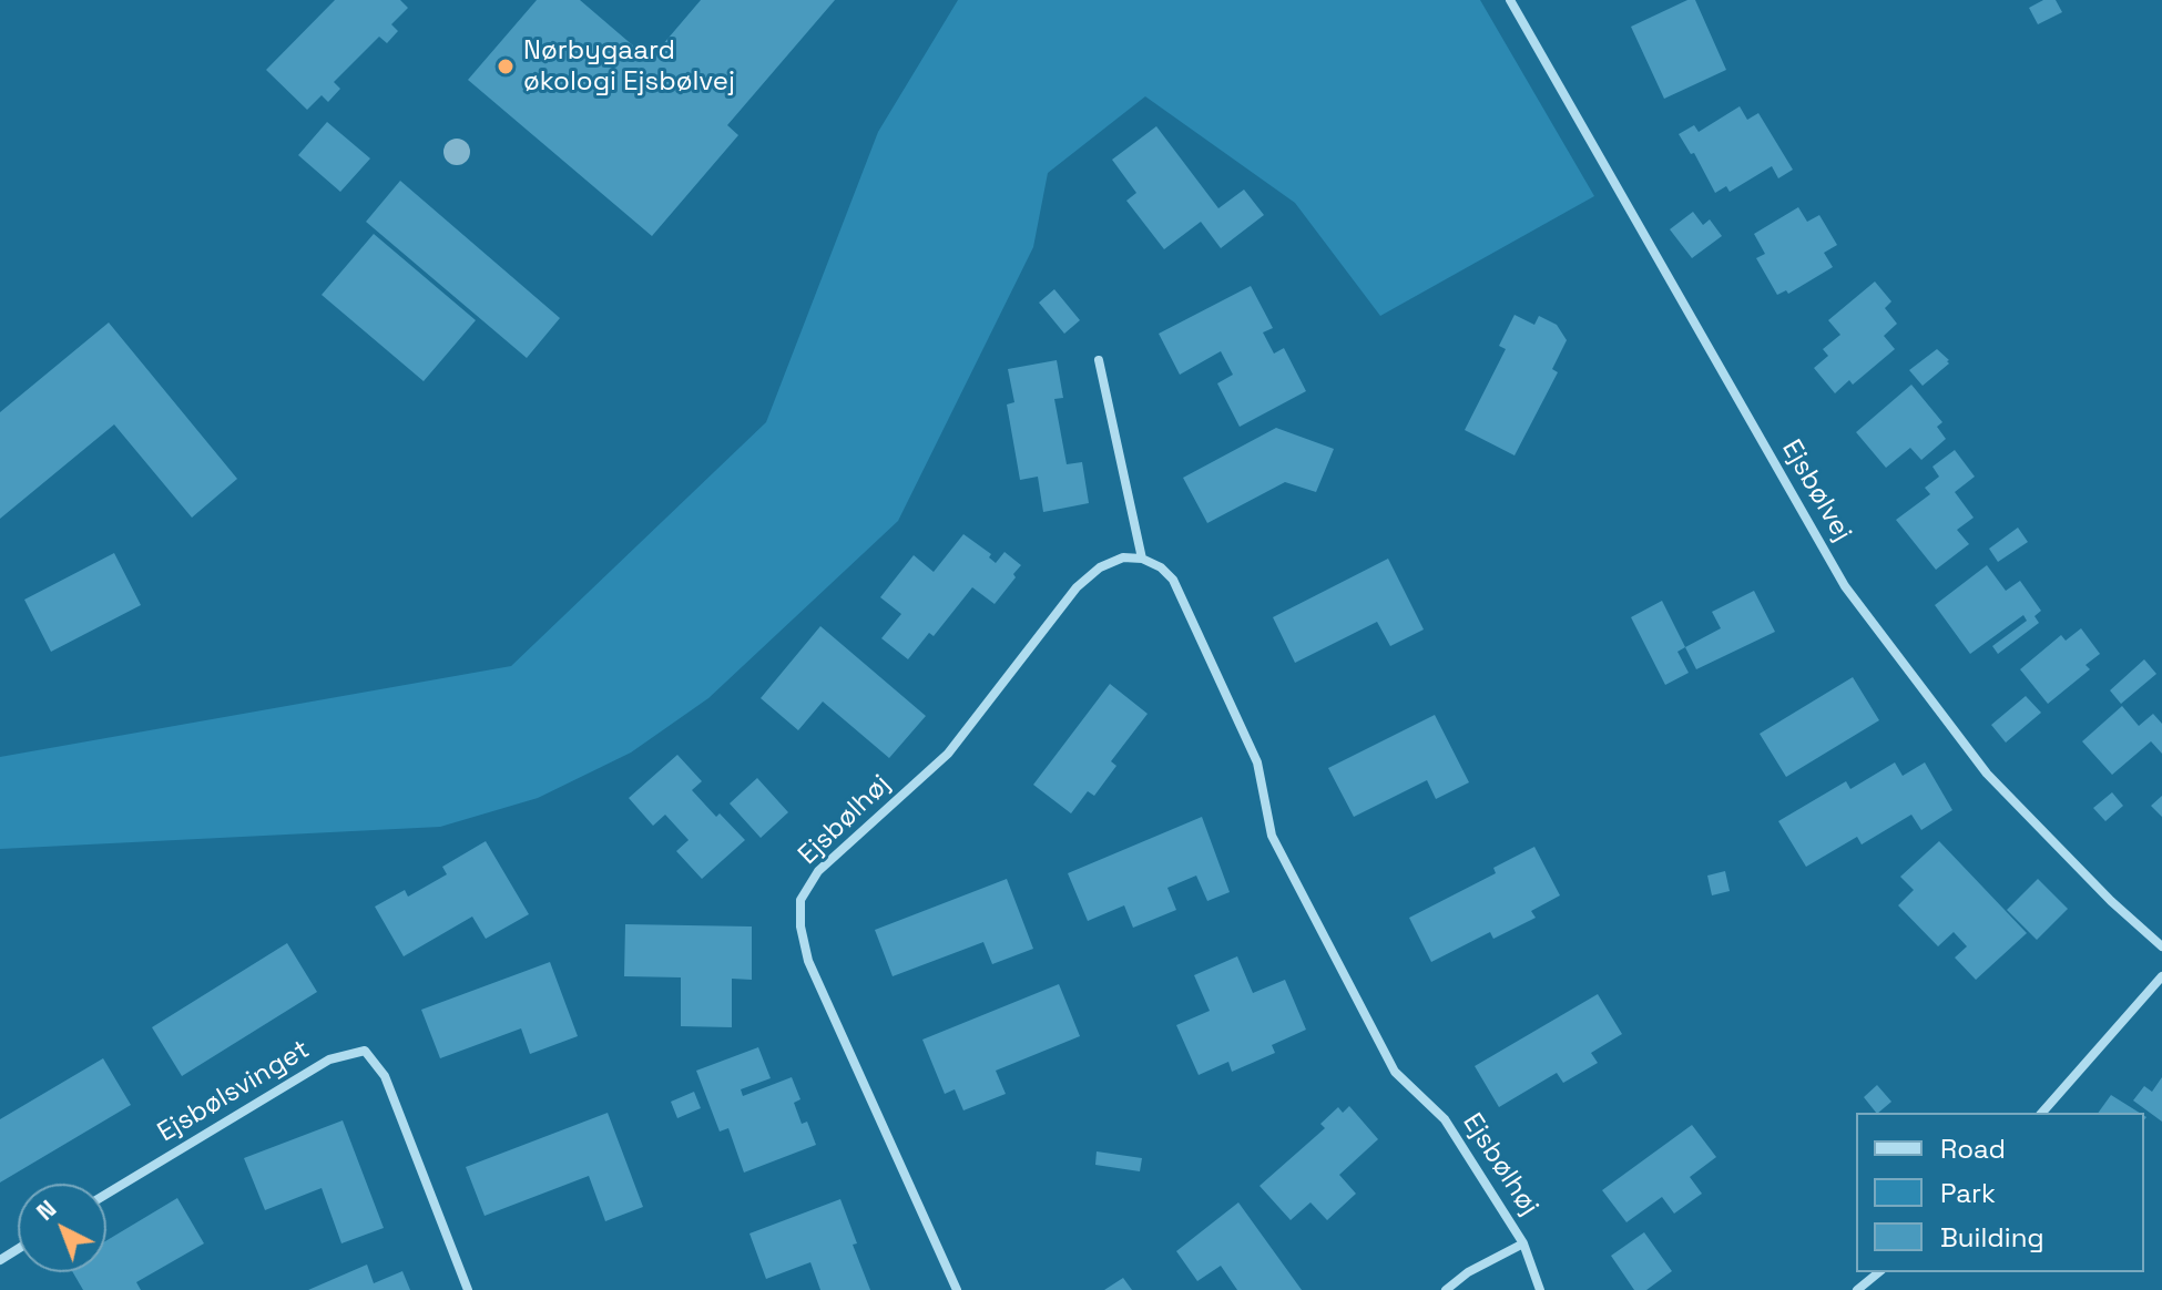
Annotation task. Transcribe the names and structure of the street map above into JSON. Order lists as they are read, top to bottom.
{
  "streets": {
    "street": ["Ejsbølvej", "Ejsbølhøj", "Ejsbølsvinget"]
  },
  "places": ["Nørbygaard økologi Ejsbølvej"],
  "legend": ["Road", "Park", "Building"],
  "north": "top left"
}
